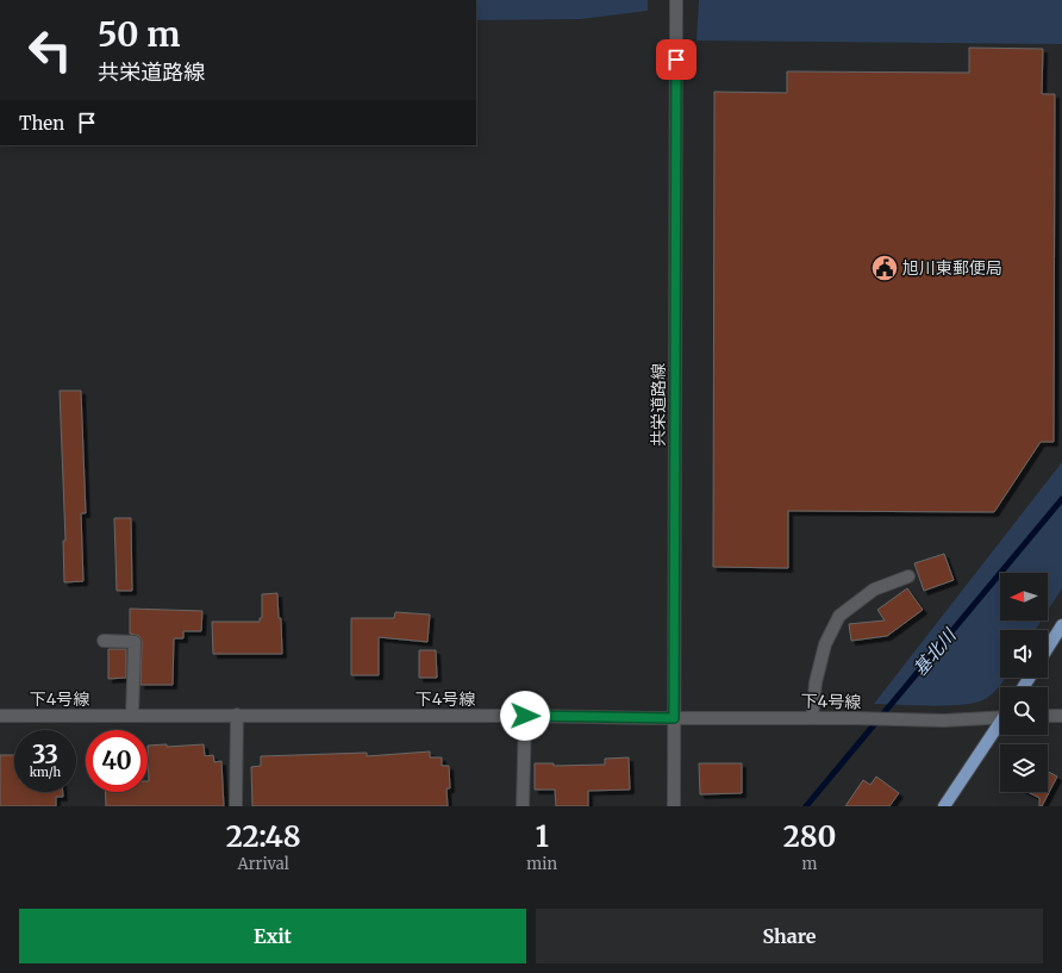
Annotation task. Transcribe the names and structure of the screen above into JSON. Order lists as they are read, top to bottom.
{
  "streets": {
    "street": ["共栄道路線", "下4号線"]
  },
  "crossings": [
    ["共栄道路線", "下4号線"]
  ],
  "water": ["基北川"],
  "places": {
    "public building": ["旭川東郵便局"]
  },
  "north": "left",
  "page": {
    "turn": ["50 m", "共栄道路線"],
    "then": "Then",
    "speed": "33 km/h",
    "limit": "40",
    "eta": [
      "22:48",
      "Arrival",
      "1",
      "min",
      "280",
      "m"
    ],
    "buttons": ["Exit", "Share"]
  }
}
